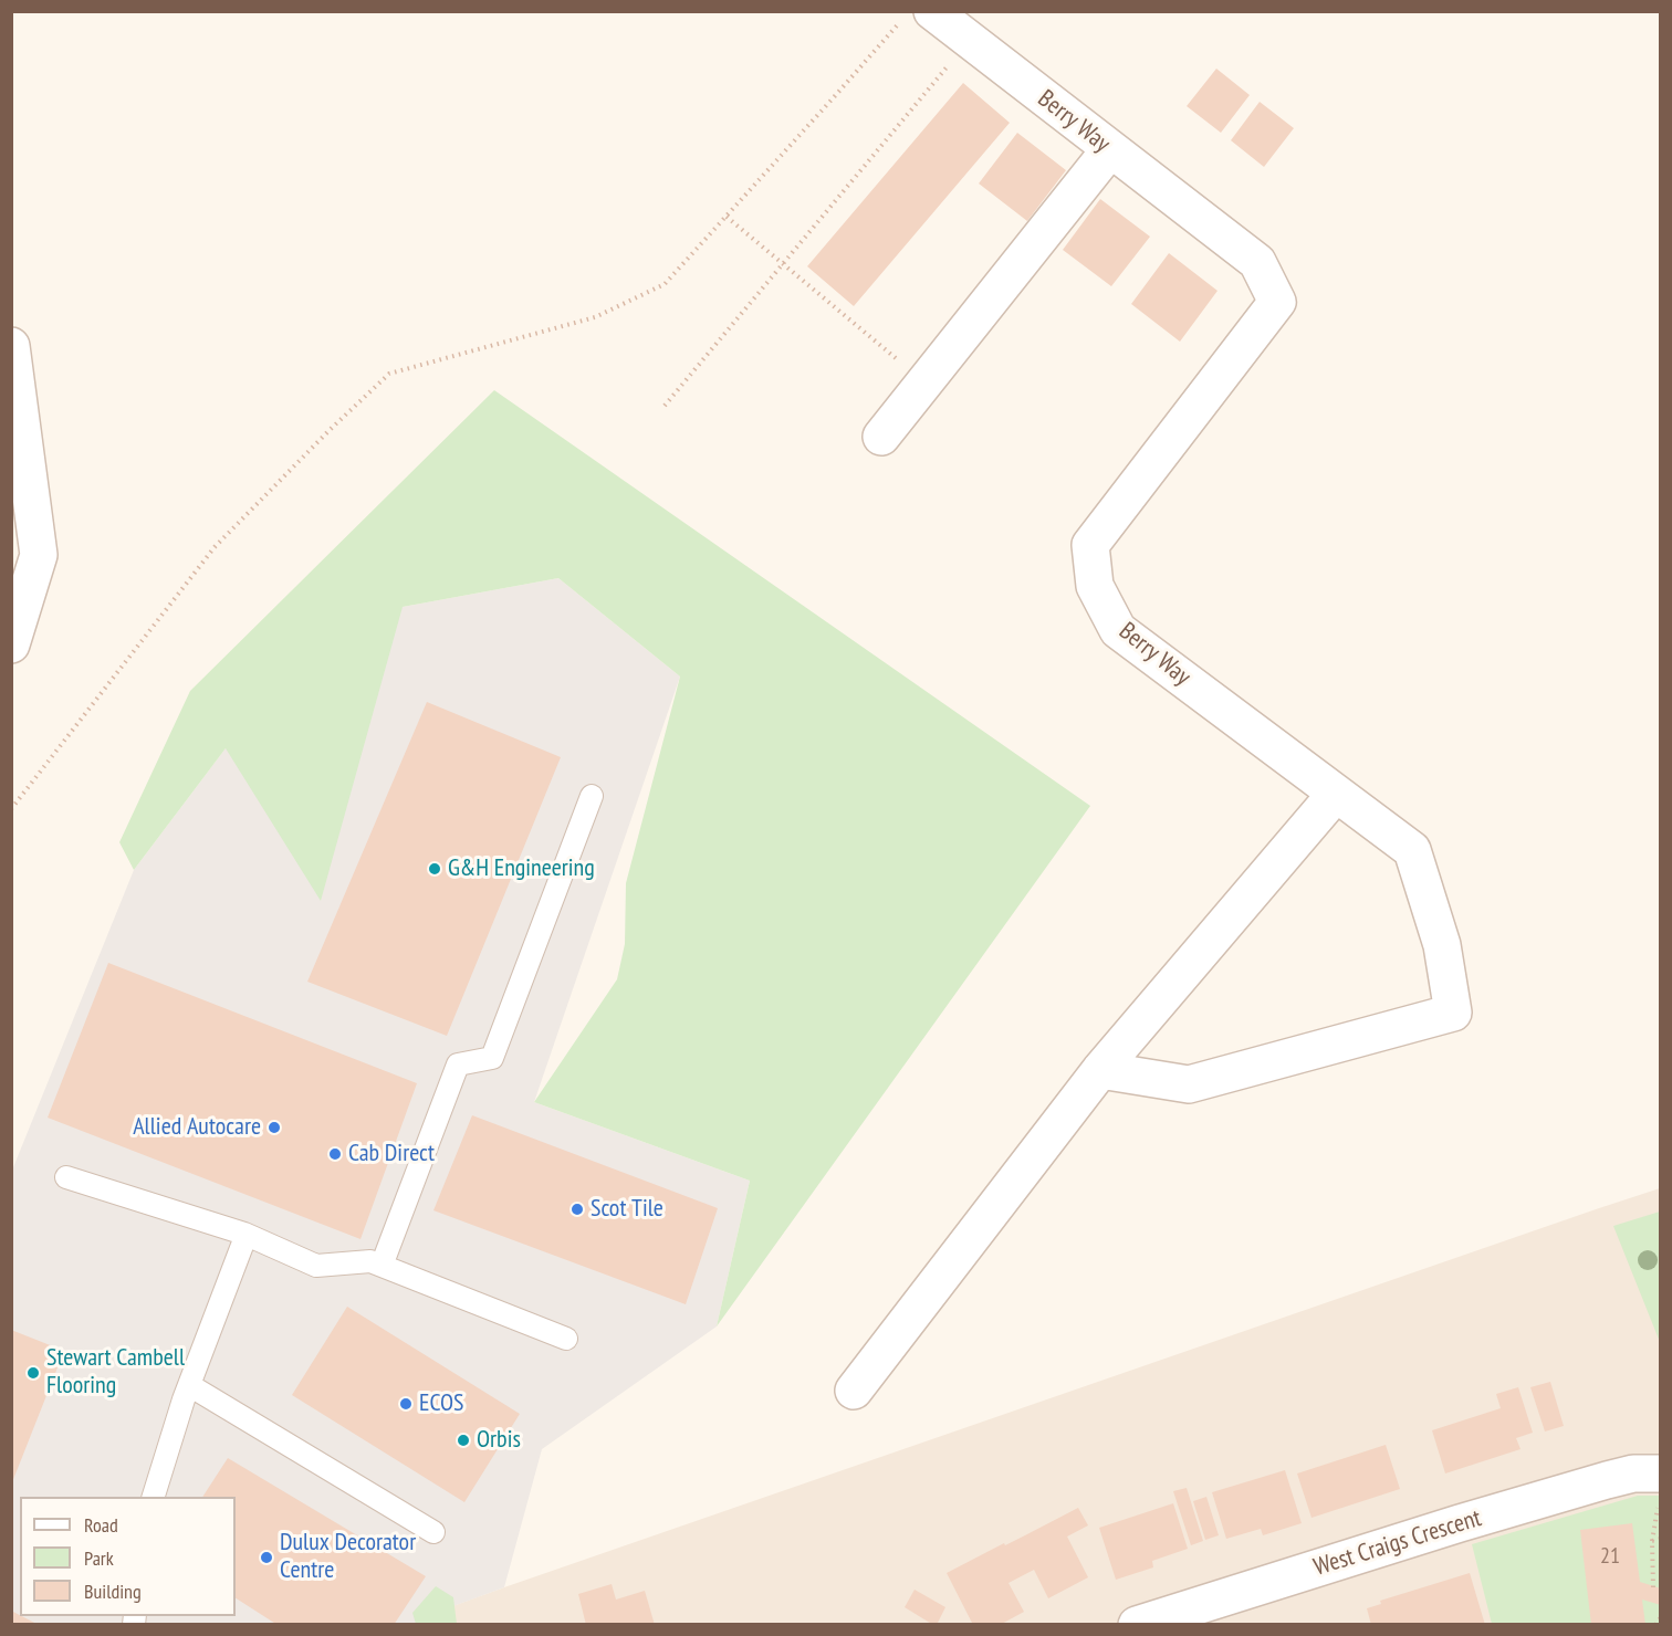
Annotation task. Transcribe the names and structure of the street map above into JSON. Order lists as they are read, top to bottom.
{
  "streets": {
    "street": ["Berry Way", "West Craigs Crescent"]
  },
  "places": [
    "G&H Engineering",
    "Allied Autocare",
    "Cab Direct",
    "Scot Tile",
    "Stewart Cambell Flooring",
    "ECOS",
    "Orbis",
    "Dulux Decorator Centre"
  ],
  "house_numbers": ["21"],
  "legend": ["Road", "Park", "Building"]
}
